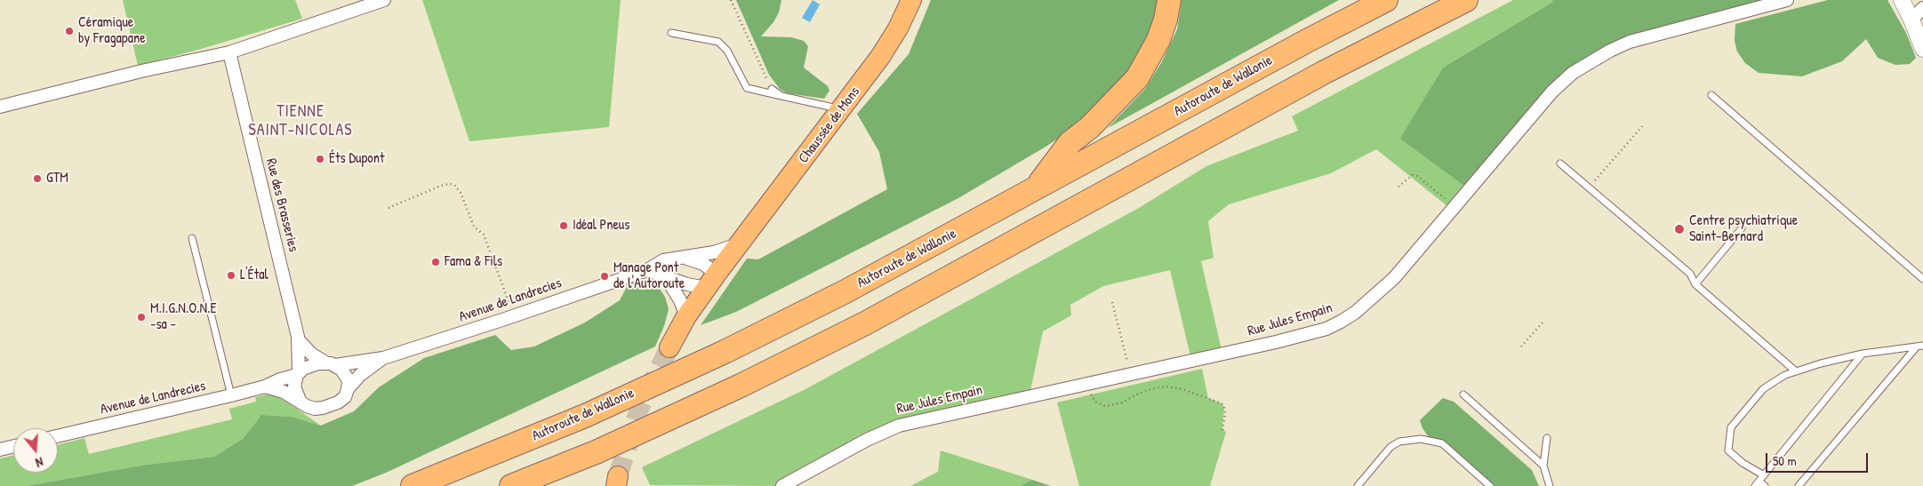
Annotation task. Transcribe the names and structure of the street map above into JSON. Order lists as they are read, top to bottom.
{
  "streets": {
    "highway": ["Autoroute de Wallonie"],
    "main road": ["Chaussée de Mons"],
    "street": ["Rue des Brasseries", "Avenue de Landrecies", "Rue Jules Empain"]
  },
  "crossings": [
    ["Chaussée de Mons", "Avenue de Landrecies"],
    ["Rue des Brasseries", "Avenue de Landrecies"]
  ],
  "districts": ["TIENNE SAINT-NICOLAS"],
  "places": [
    "Céramique by Fragapane",
    "Éts Dupont",
    "GTM",
    "Idéal Pneus",
    "Centre psychiatrique Saint-Bernard",
    "Fama & Fils",
    "L'Étal",
    "Manage Pont de l'Autoroute",
    "M.I.G.N.O.N.E -sa -"
  ],
  "scale_bar": "50 m",
  "north": "bottom"
}
